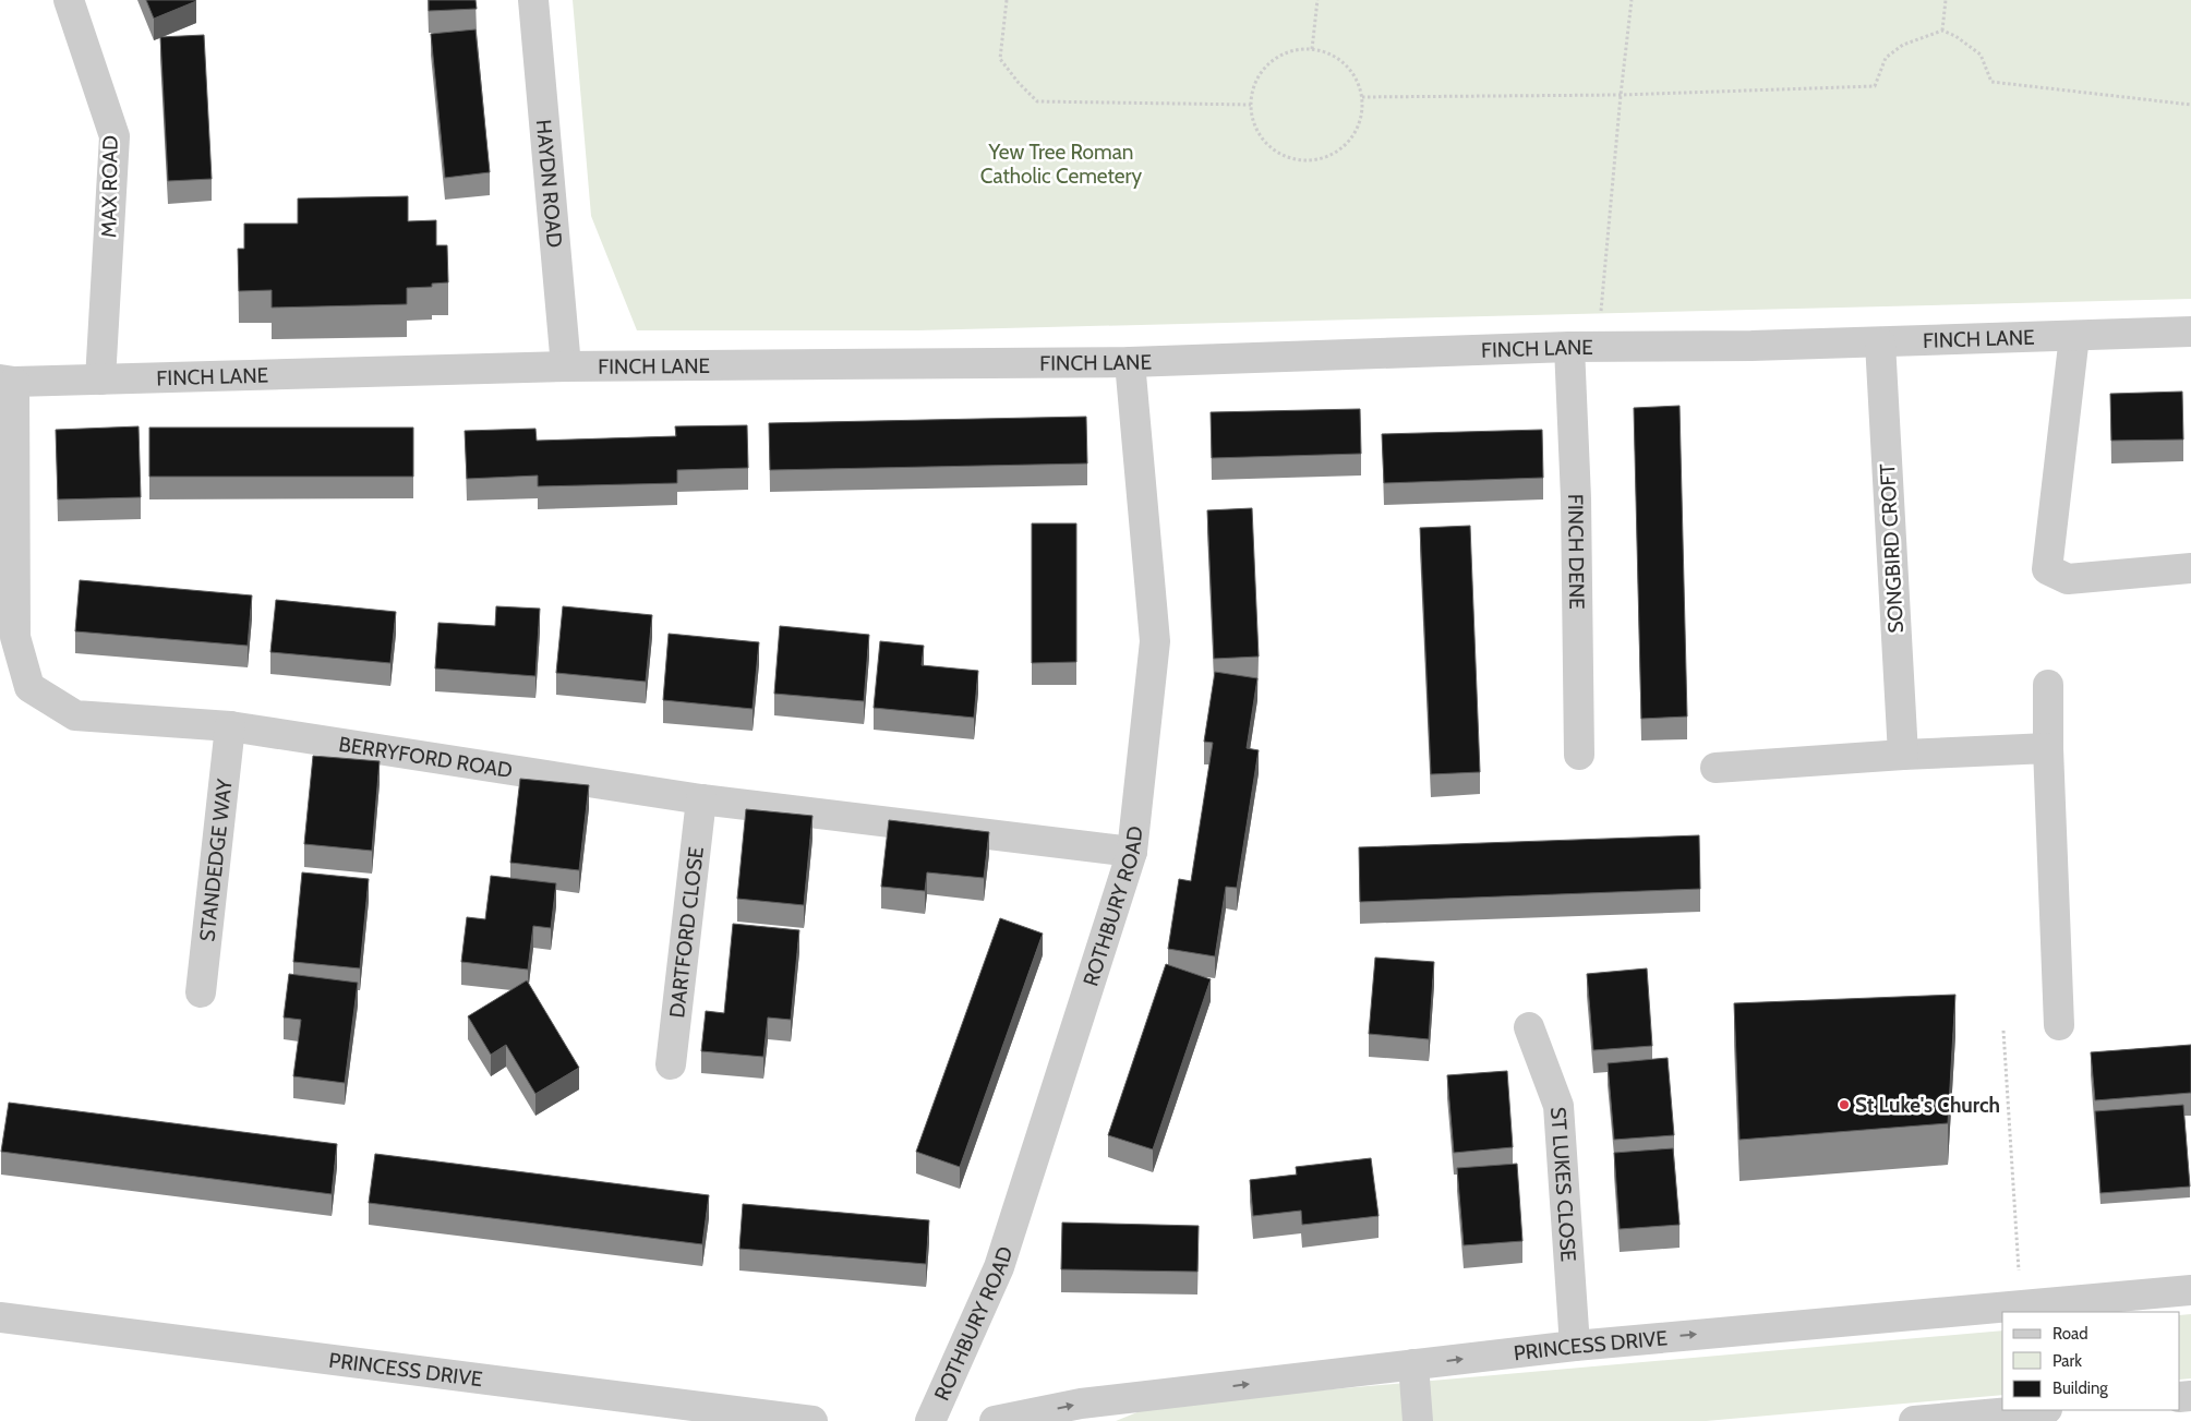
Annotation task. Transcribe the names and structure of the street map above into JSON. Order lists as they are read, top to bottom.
{
  "streets": {
    "street": [
      "HAYDN ROAD",
      "MAX ROAD",
      "FINCH LANE",
      "SONGBIRD CROFT",
      "FINCH DENE",
      "BERRYFORD ROAD",
      "STANDEDGE WAY",
      "ROTHBURY ROAD",
      "DARTFORD CLOSE",
      "ST LUKES CLOSE",
      "PRINCESS DRIVE"
    ]
  },
  "crossings": [
    ["HAYDN ROAD", "FINCH LANE"],
    ["MAX ROAD", "FINCH LANE"],
    ["FINCH LANE", "SONGBIRD CROFT"],
    ["FINCH LANE", "FINCH DENE"],
    ["FINCH LANE", "BERRYFORD ROAD"],
    ["FINCH LANE", "ROTHBURY ROAD"],
    ["BERRYFORD ROAD", "STANDEDGE WAY"],
    ["BERRYFORD ROAD", "ROTHBURY ROAD"],
    ["BERRYFORD ROAD", "DARTFORD CLOSE"],
    ["ST LUKES CLOSE", "PRINCESS DRIVE"]
  ],
  "one_way": ["PRINCESS DRIVE"],
  "parks": ["Yew Tree Roman Catholic Cemetery"],
  "places": ["St Luke's Church"],
  "legend": ["Road", "Park", "Building"]
}
